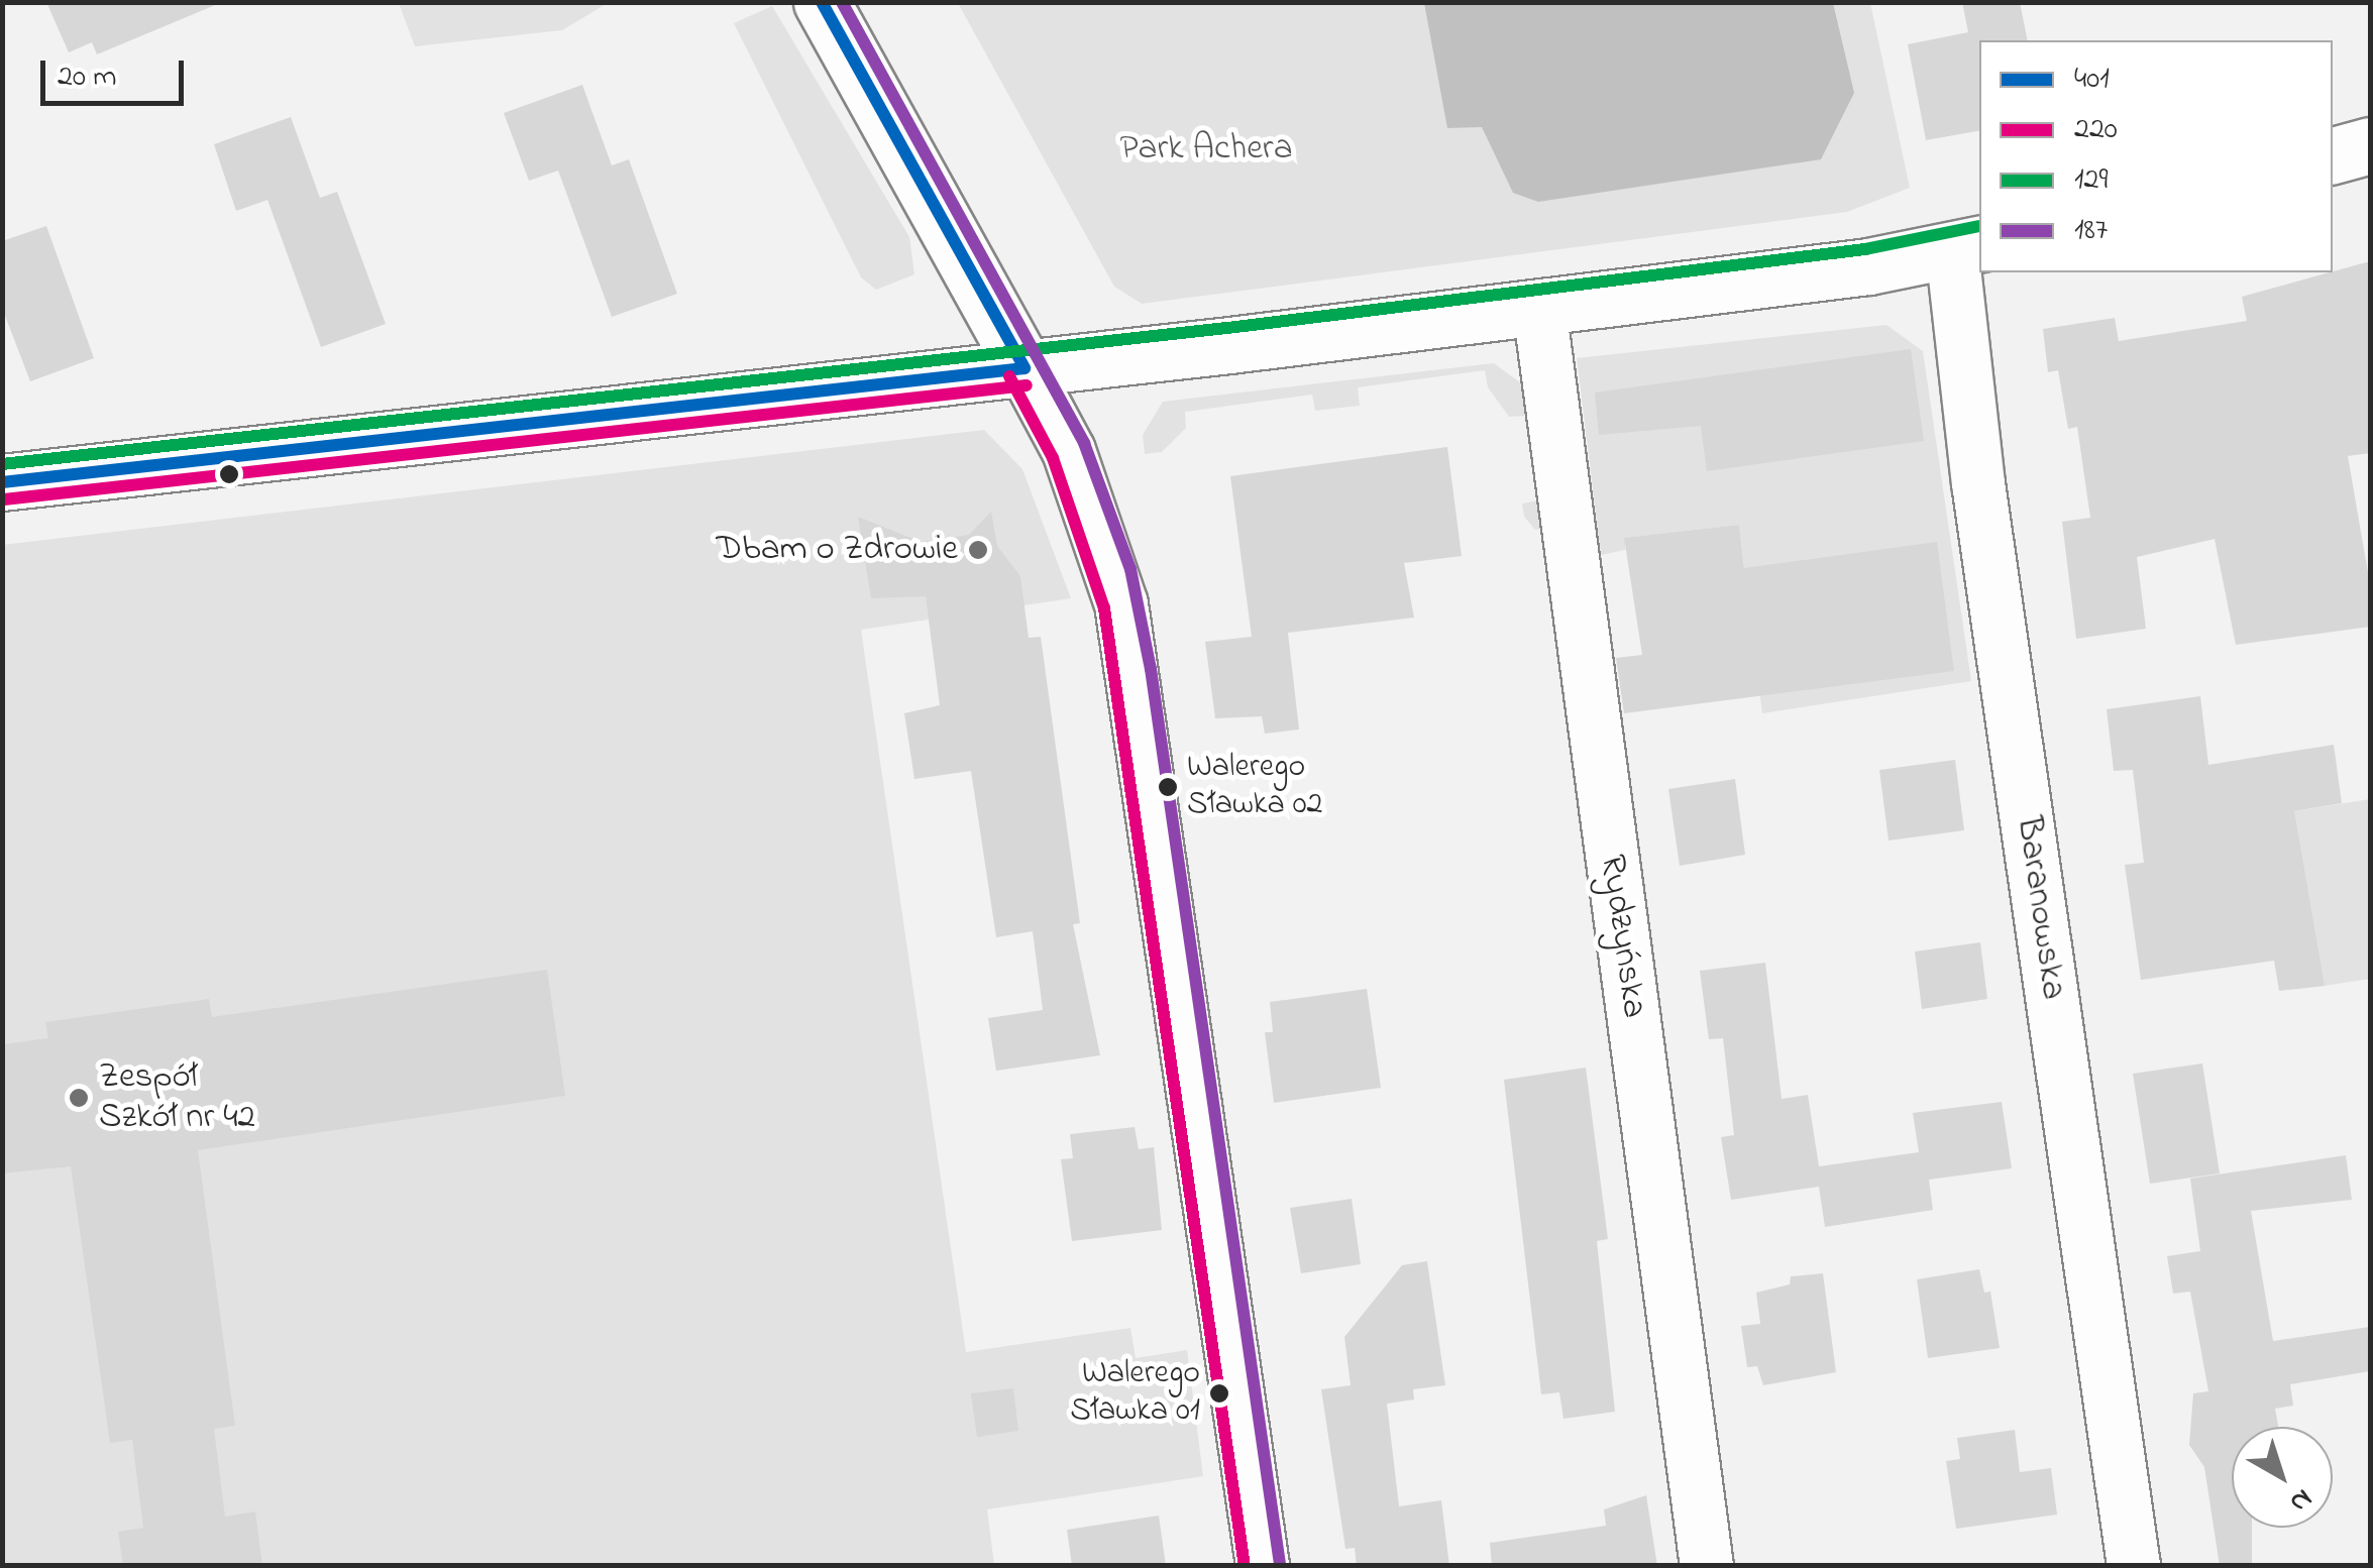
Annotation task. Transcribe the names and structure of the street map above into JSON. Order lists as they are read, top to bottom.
{
  "streets": {
    "street": ["Baranowska", "Rydzyńska"]
  },
  "parks": ["Park Achera"],
  "places": [
    "Dbam o Zdrowie",
    "Walerego Sławka 02",
    "Zespół Szkół nr 42",
    "Walerego Sławka 01"
  ],
  "lines": [
    "transit line 401",
    "transit line 187",
    "transit line 129",
    "transit line 220"
  ],
  "legend": [
    "401",
    "220",
    "129",
    "187"
  ],
  "scale_bar": "20 m",
  "north": "bottom right"
}
